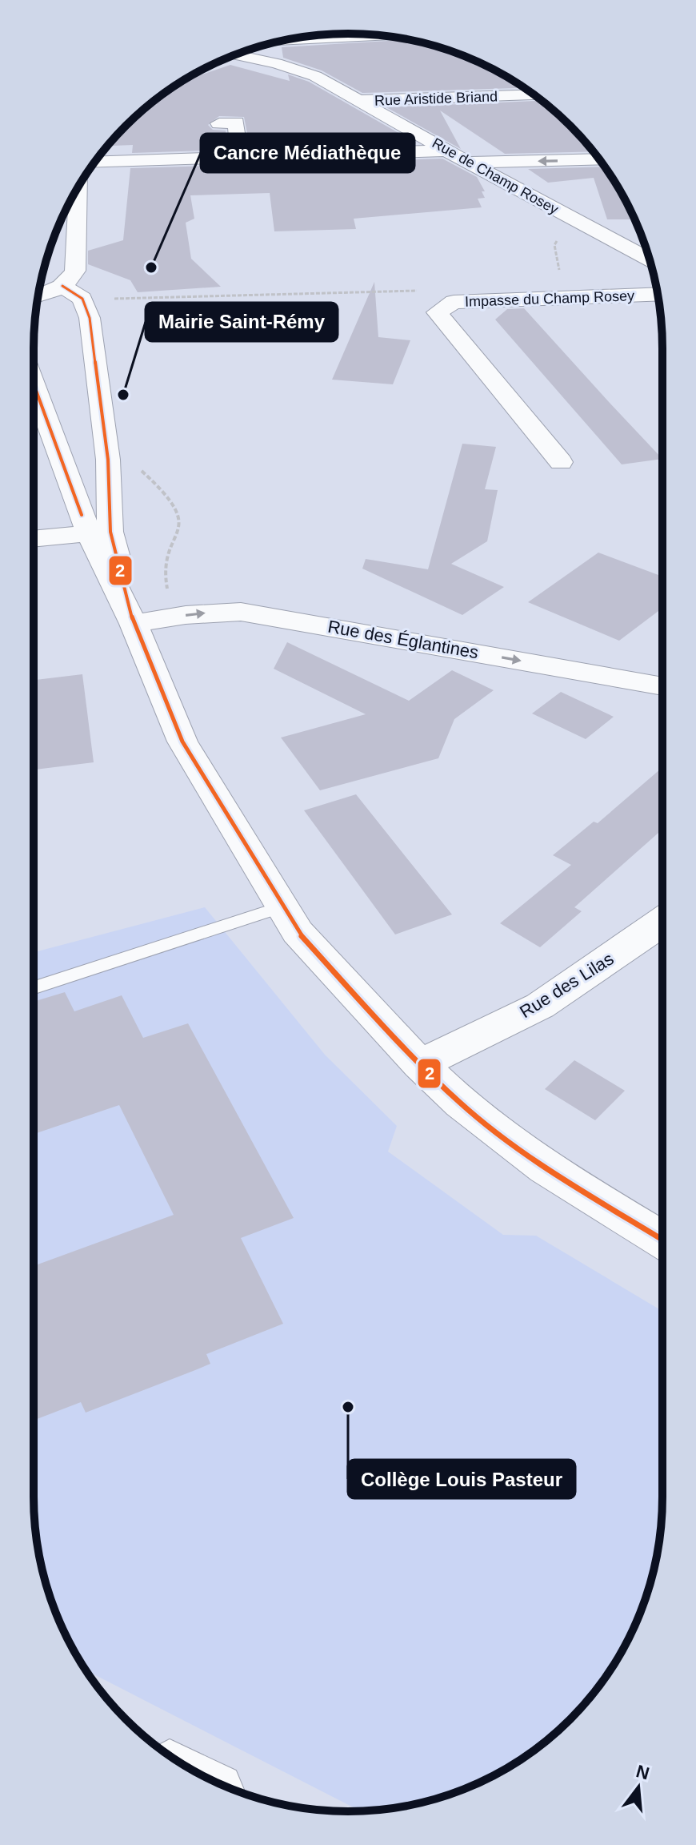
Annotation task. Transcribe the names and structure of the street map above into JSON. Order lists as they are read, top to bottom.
{
  "streets": {
    "street": [
      "Rue Aristide Briand",
      "Rue de Champ Rosey",
      "Impasse du Champ Rosey",
      "Rue des Églantines",
      "Rue des Lilas"
    ]
  },
  "crossings": [
    ["Rue Aristide Briand", "Rue de Champ Rosey"]
  ],
  "one_way": ["Rue des Églantines"],
  "places": ["Cancre Médiathèque", "Mairie Saint-Rémy", "Collège Louis Pasteur"],
  "lines": ["transit line 2"],
  "north": "top"
}
